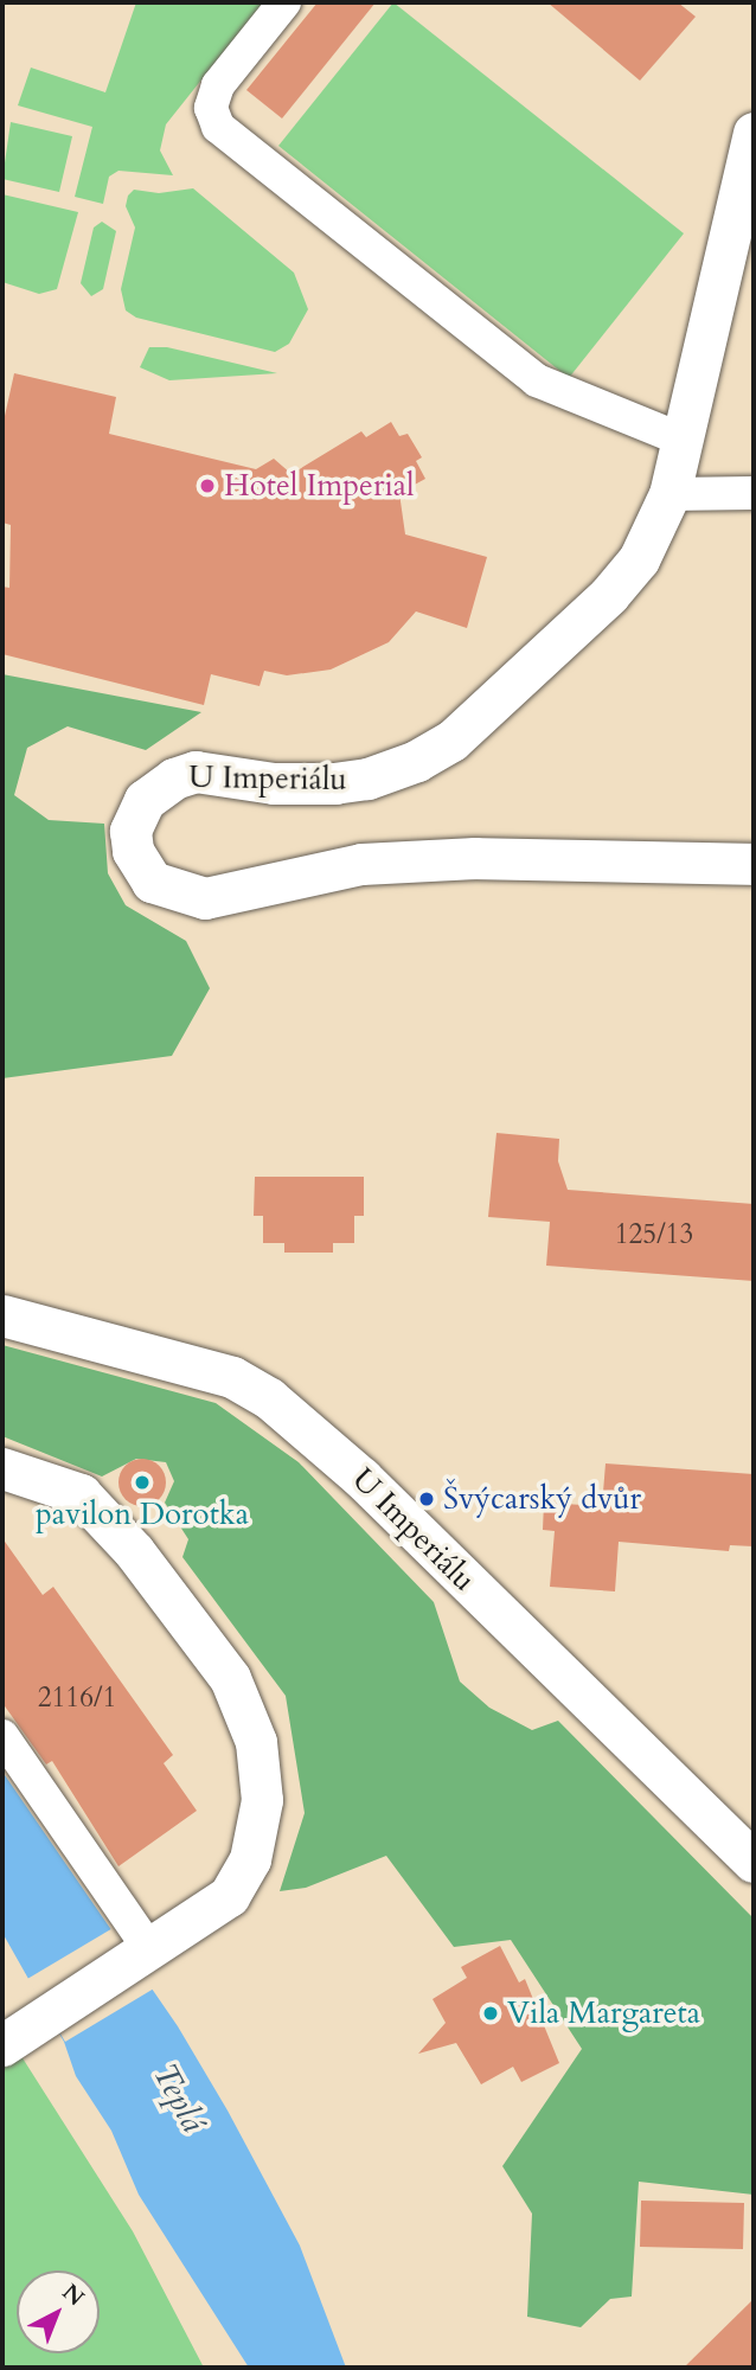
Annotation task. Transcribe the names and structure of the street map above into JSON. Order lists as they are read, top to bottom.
{
  "streets": {
    "street": ["U Imperiálu"]
  },
  "water": ["Teplá"],
  "places": [
    "Hotel Imperial",
    "pavilon Dorotka",
    "Švýcarský dvůr",
    "Vila Margareta"
  ],
  "house_numbers": ["125/13", "2116/1"],
  "north": "top right"
}
